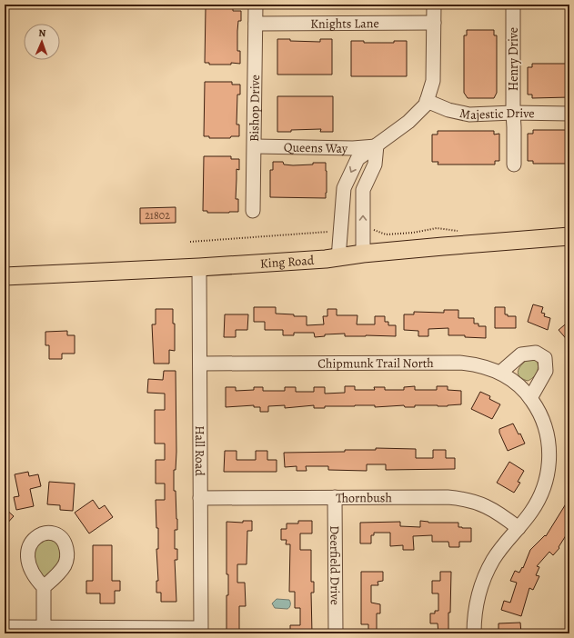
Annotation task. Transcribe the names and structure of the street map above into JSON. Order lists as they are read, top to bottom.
{
  "streets": {
    "main road": ["King Road"],
    "street": [
      "Knights Lane",
      "Henry Drive",
      "Bishop Drive",
      "Majestic Drive",
      "Queens Way",
      "Chipmunk Trail North",
      "Hall Road",
      "Thornbush",
      "Deerfield Drive"
    ]
  },
  "crossings": [
    ["Knights Lane", "Bishop Drive"],
    ["Henry Drive", "Majestic Drive"],
    ["Bishop Drive", "Queens Way"],
    ["King Road", "Hall Road"],
    ["Chipmunk Trail North", "Hall Road"],
    ["Chipmunk Trail North", "Thornbush"],
    ["Hall Road", "Thornbush"],
    ["Thornbush", "Deerfield Drive"]
  ],
  "house_numbers": ["21802"],
  "north": "top"
}
